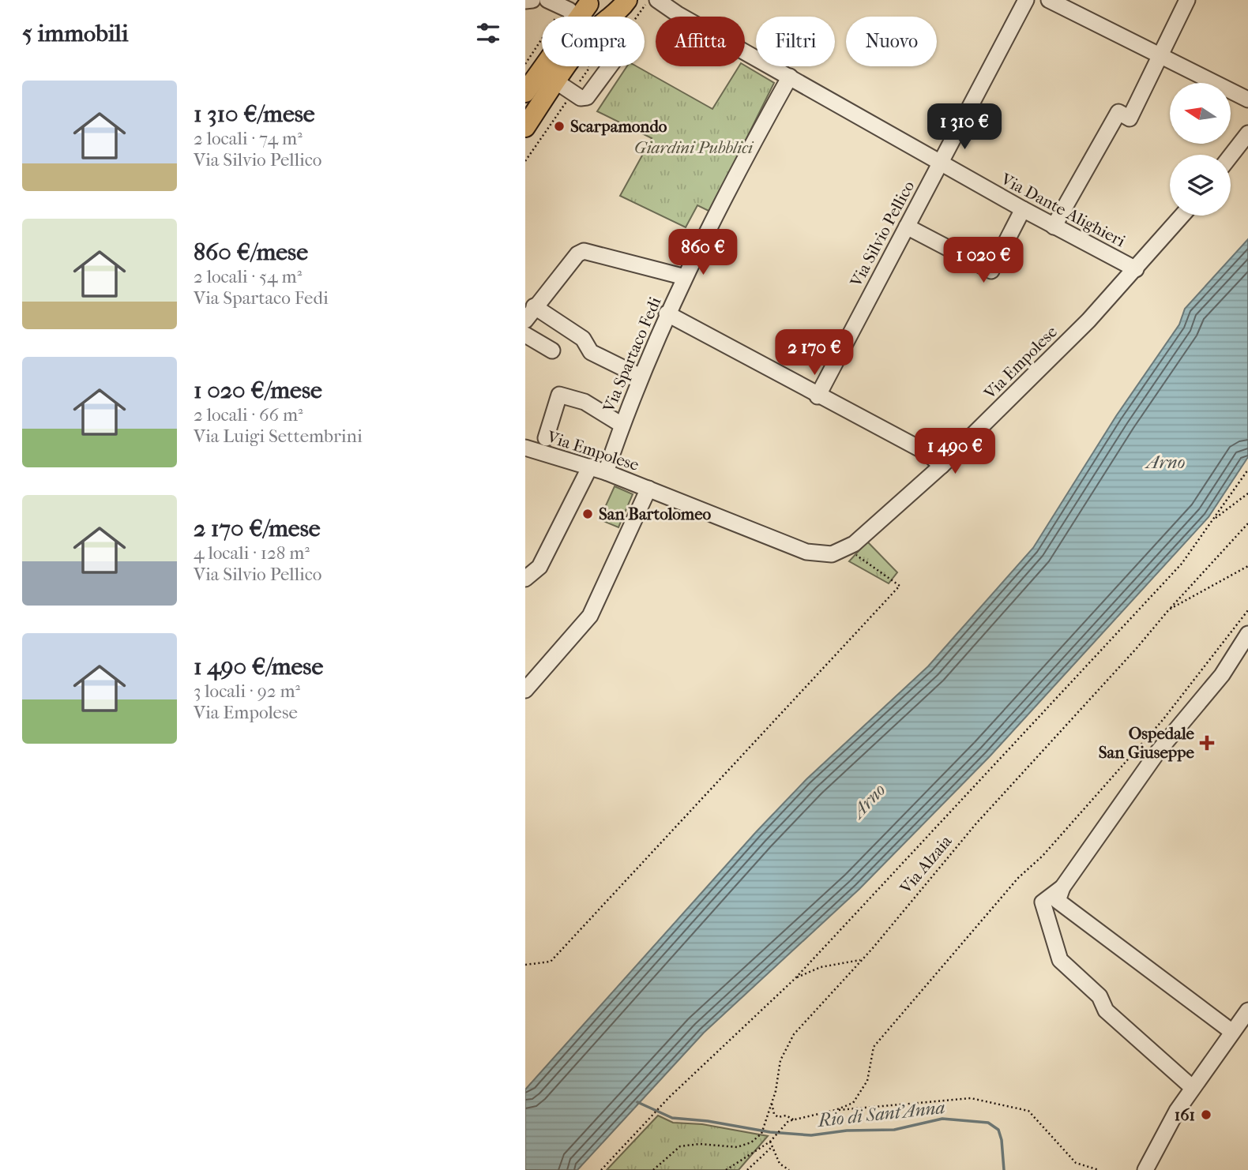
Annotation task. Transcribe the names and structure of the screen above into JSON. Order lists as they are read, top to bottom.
{
  "streets": {
    "street": [
      "Via Dante Alighieri",
      "Via Silvio Pellico",
      "Via Spartaco Fedi",
      "Via Empolese"
    ],
    "path": ["Via Alzaia"]
  },
  "crossings": [
    ["Via Dante Alighieri", "Via Silvio Pellico"],
    ["Via Dante Alighieri", "Via Spartaco Fedi"],
    ["Via Dante Alighieri", "Via Empolese"],
    ["Via Spartaco Fedi", "Via Empolese"]
  ],
  "water": ["Arno", "Rio di Sant'Anna"],
  "parks": ["Giardini Pubblici"],
  "places": {
    "other": ["Scarpamondo", "San Bartolomeo", "161"],
    "health": ["Ospedale San Giuseppe"]
  },
  "north": "left",
  "page": {
    "heading": "5 immobili",
    "chip": [
      "Compra",
      "Affitta",
      "Filtri",
      "Nuovo"
    ],
    "list": [
      {
        "name": "1 310 €/mese",
        "note": "2 locali · 74 m² · Via Silvio Pellico"
      },
      {
        "name": "860 €/mese",
        "note": "2 locali · 54 m² · Via Spartaco Fedi"
      },
      {
        "name": "1 020 €/mese",
        "note": "2 locali · 66 m² · Via Luigi Settembrini"
      },
      {
        "name": "2 170 €/mese",
        "note": "4 locali · 128 m² · Via Silvio Pellico"
      },
      {
        "name": "1 490 €/mese",
        "note": "3 locali · 92 m² · Via Empolese"
      }
    ],
    "price": [
      "1 310 €",
      "860 €",
      "1 020 €",
      "2 170 €",
      "1 490 €"
    ]
  }
}
